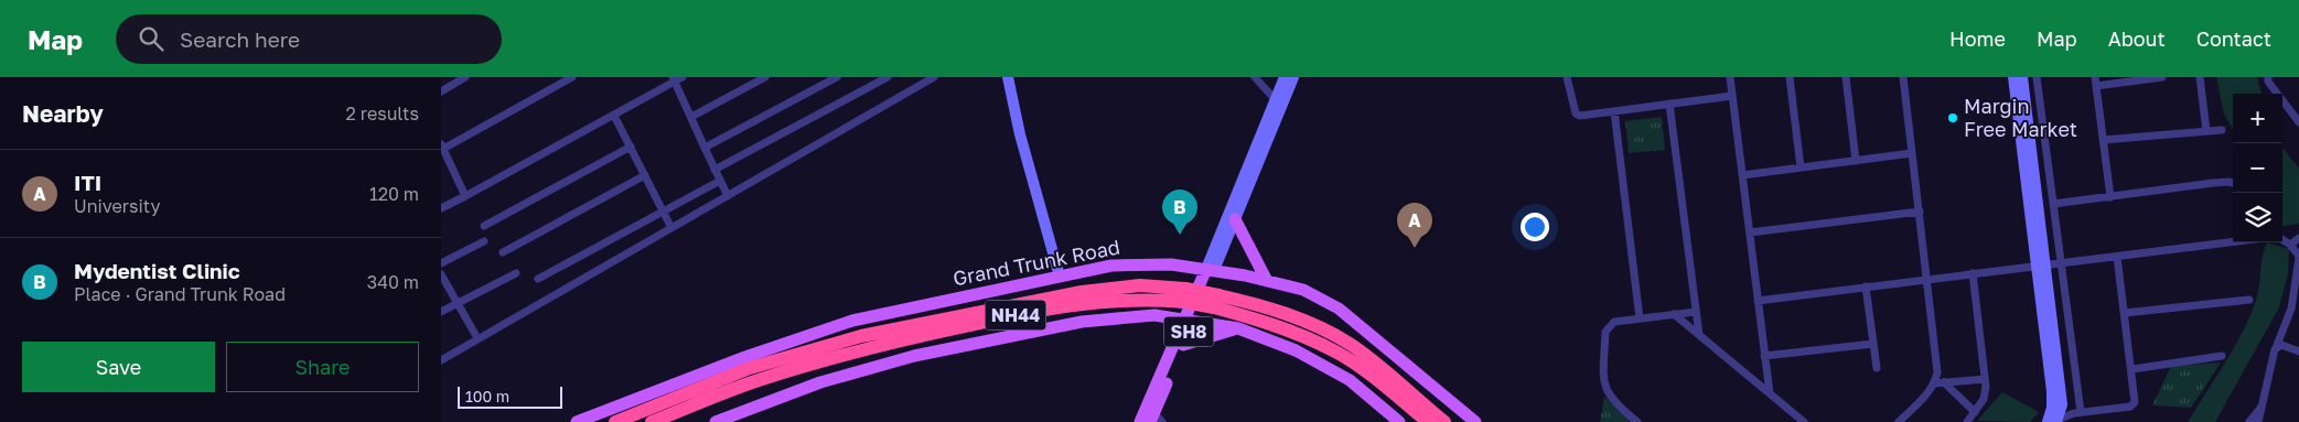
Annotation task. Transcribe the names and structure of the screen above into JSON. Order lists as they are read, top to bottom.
{
  "streets": {
    "highway": ["Grand Trunk Road", "NH44"],
    "main road": ["SH8"]
  },
  "crossings": [
    ["Grand Trunk Road", "NH44"],
    ["Grand Trunk Road", "SH8"]
  ],
  "places": ["Margin Free Market"],
  "scale_bar": "100 m",
  "page": {
    "header": "Map",
    "search": "Search here",
    "nav": [
      "Home",
      "Map",
      "About",
      "Contact"
    ],
    "heading": ["Nearby", "2 results"],
    "map_buttons": ["+", "−"],
    "list": [
      {
        "mark": "A",
        "name": "ITI",
        "note": "University",
        "value": "120 m"
      },
      {
        "mark": "B",
        "name": "Mydentist Clinic",
        "note": "Place · Grand Trunk Road",
        "value": "340 m"
      }
    ],
    "pins": ["B", "A"],
    "buttons": ["Save", "Share"],
    "scale": "100 m"
  }
}
